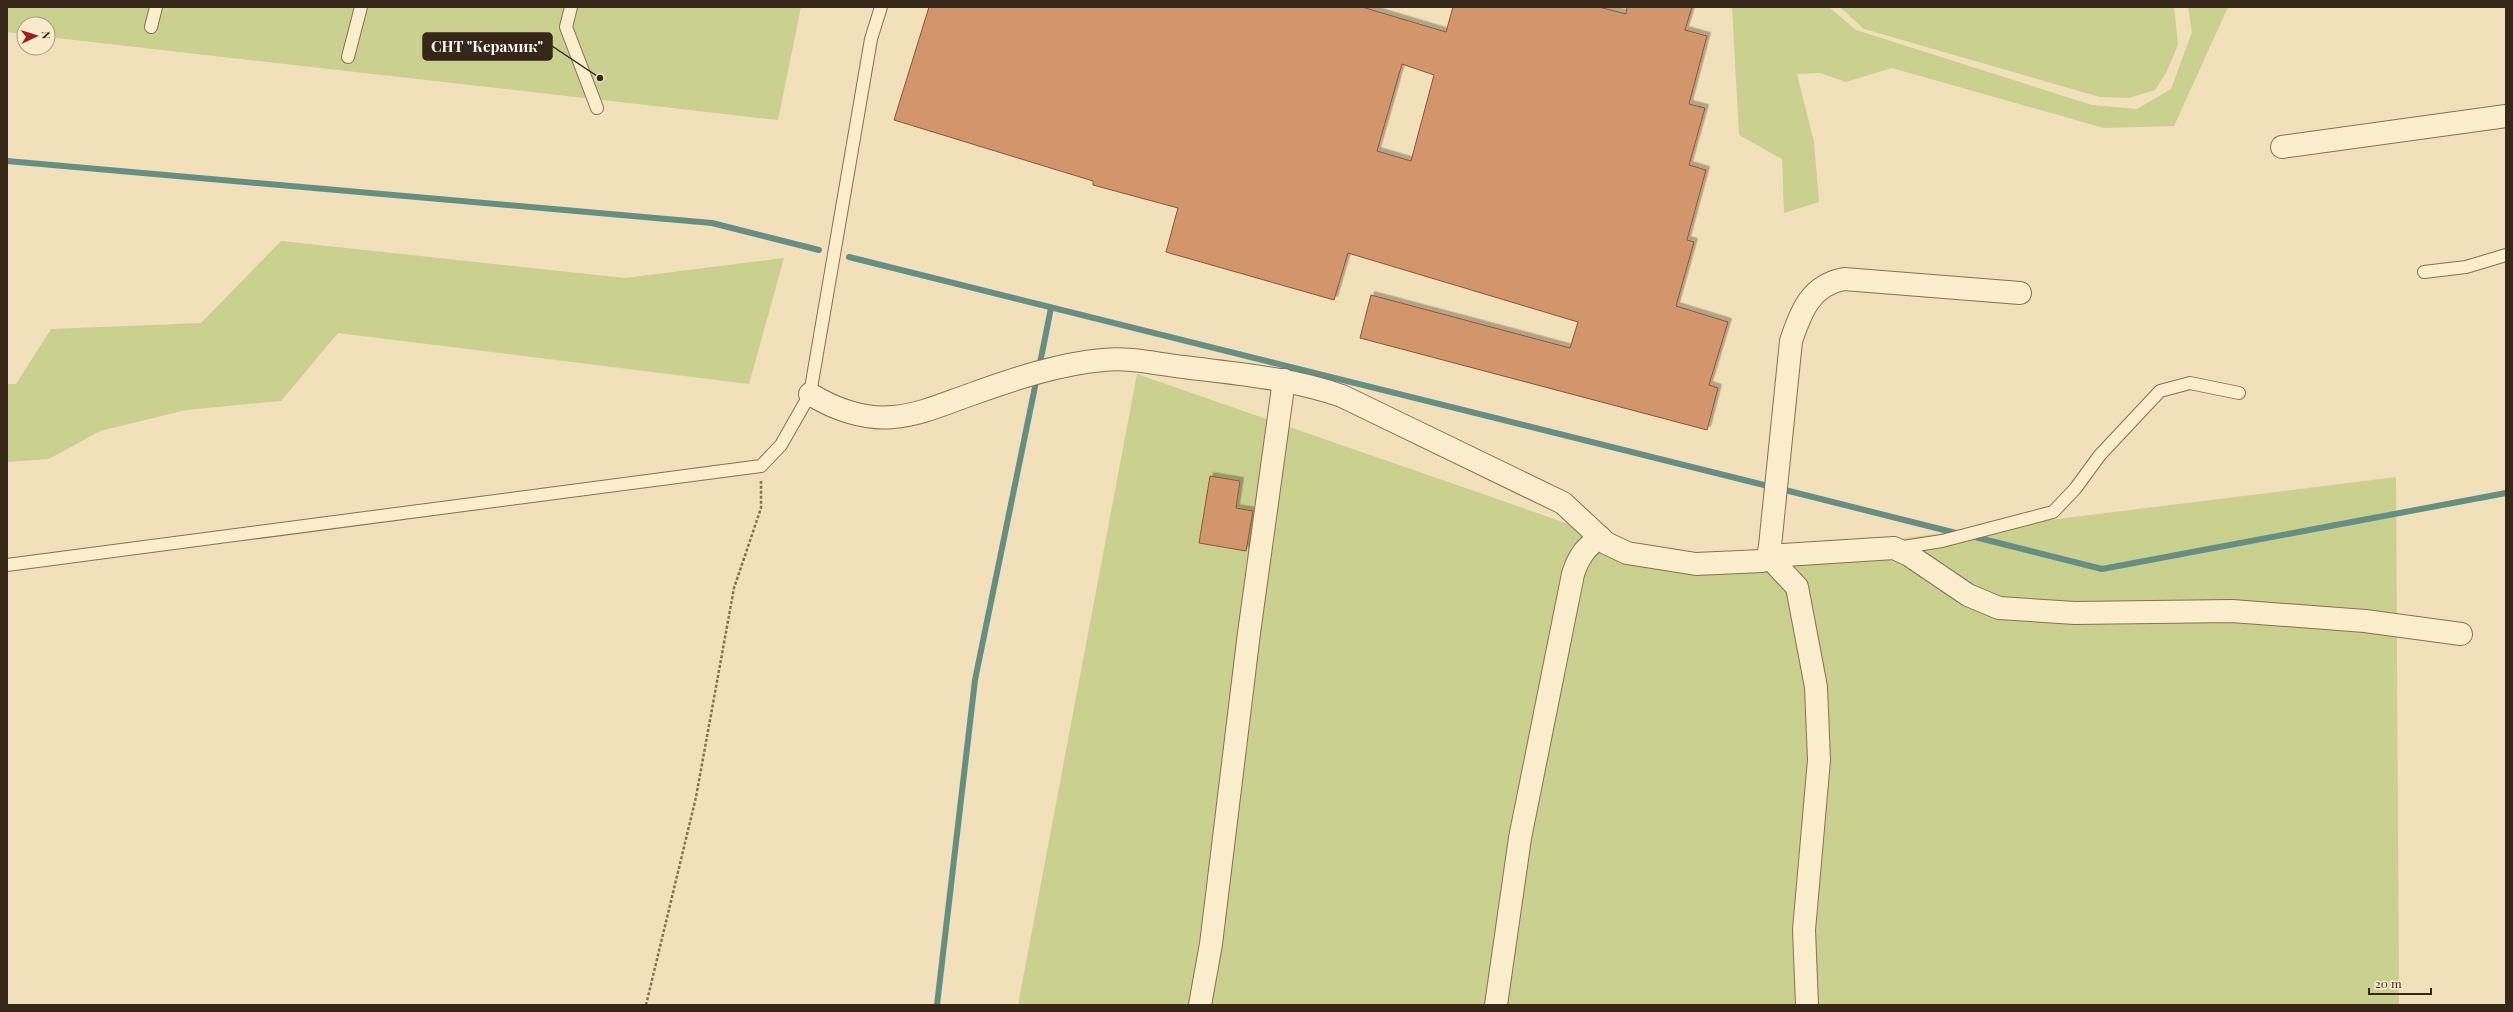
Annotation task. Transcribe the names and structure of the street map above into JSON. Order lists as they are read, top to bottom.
{
  "places": ["СНТ \"Керамик\""],
  "scale_bar": "20 m",
  "north": "right"
}
